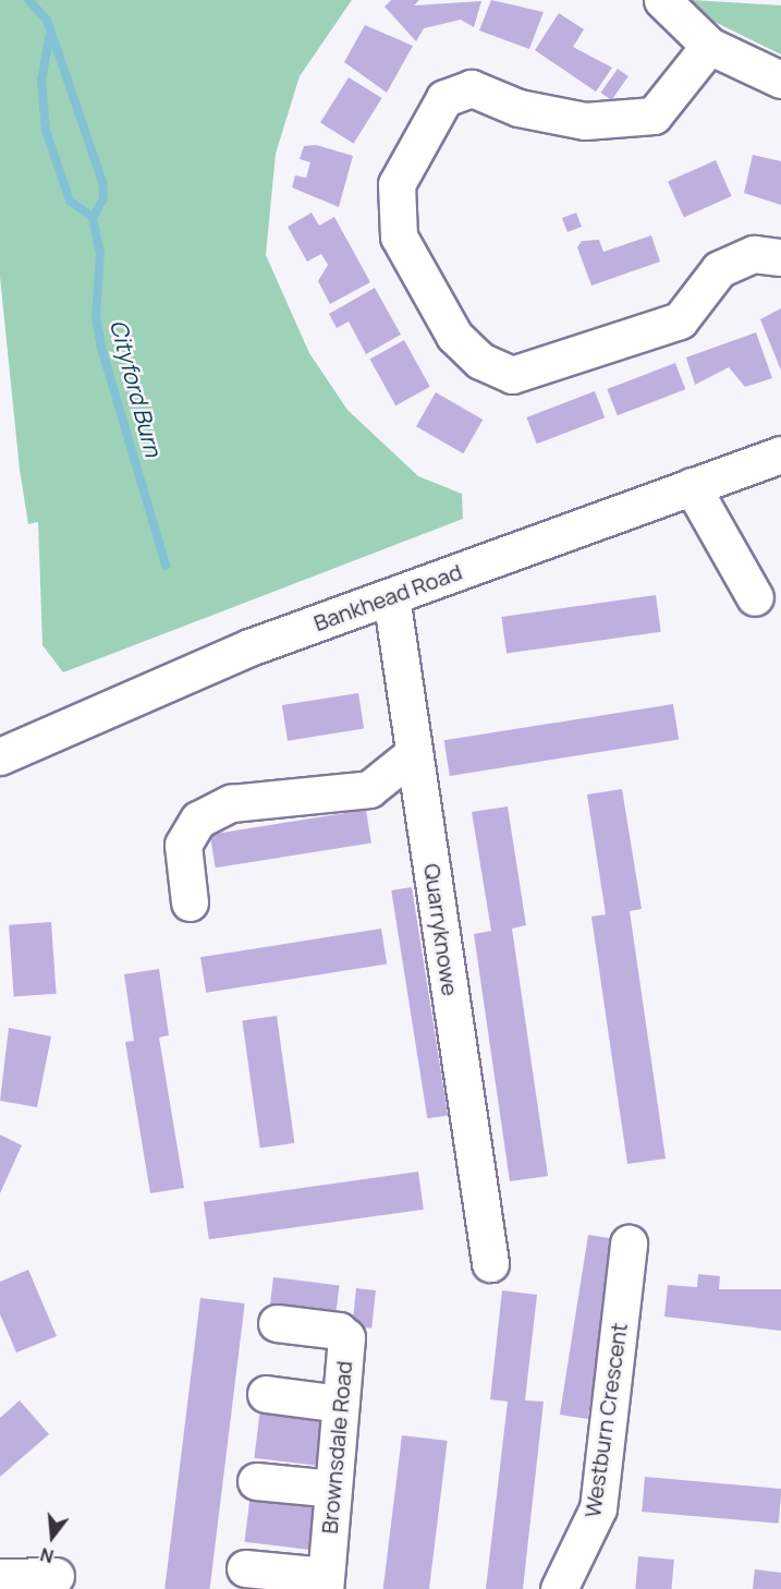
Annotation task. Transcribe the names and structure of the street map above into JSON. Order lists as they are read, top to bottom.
{
  "streets": {
    "street": [
      "Bankhead Road",
      "Quarryknowe",
      "Westburn Crescent",
      "Brownsdale Road"
    ]
  },
  "crossings": [
    ["Bankhead Road", "Quarryknowe"]
  ],
  "water": ["Cityford Burn"],
  "north": "bottom"
}
